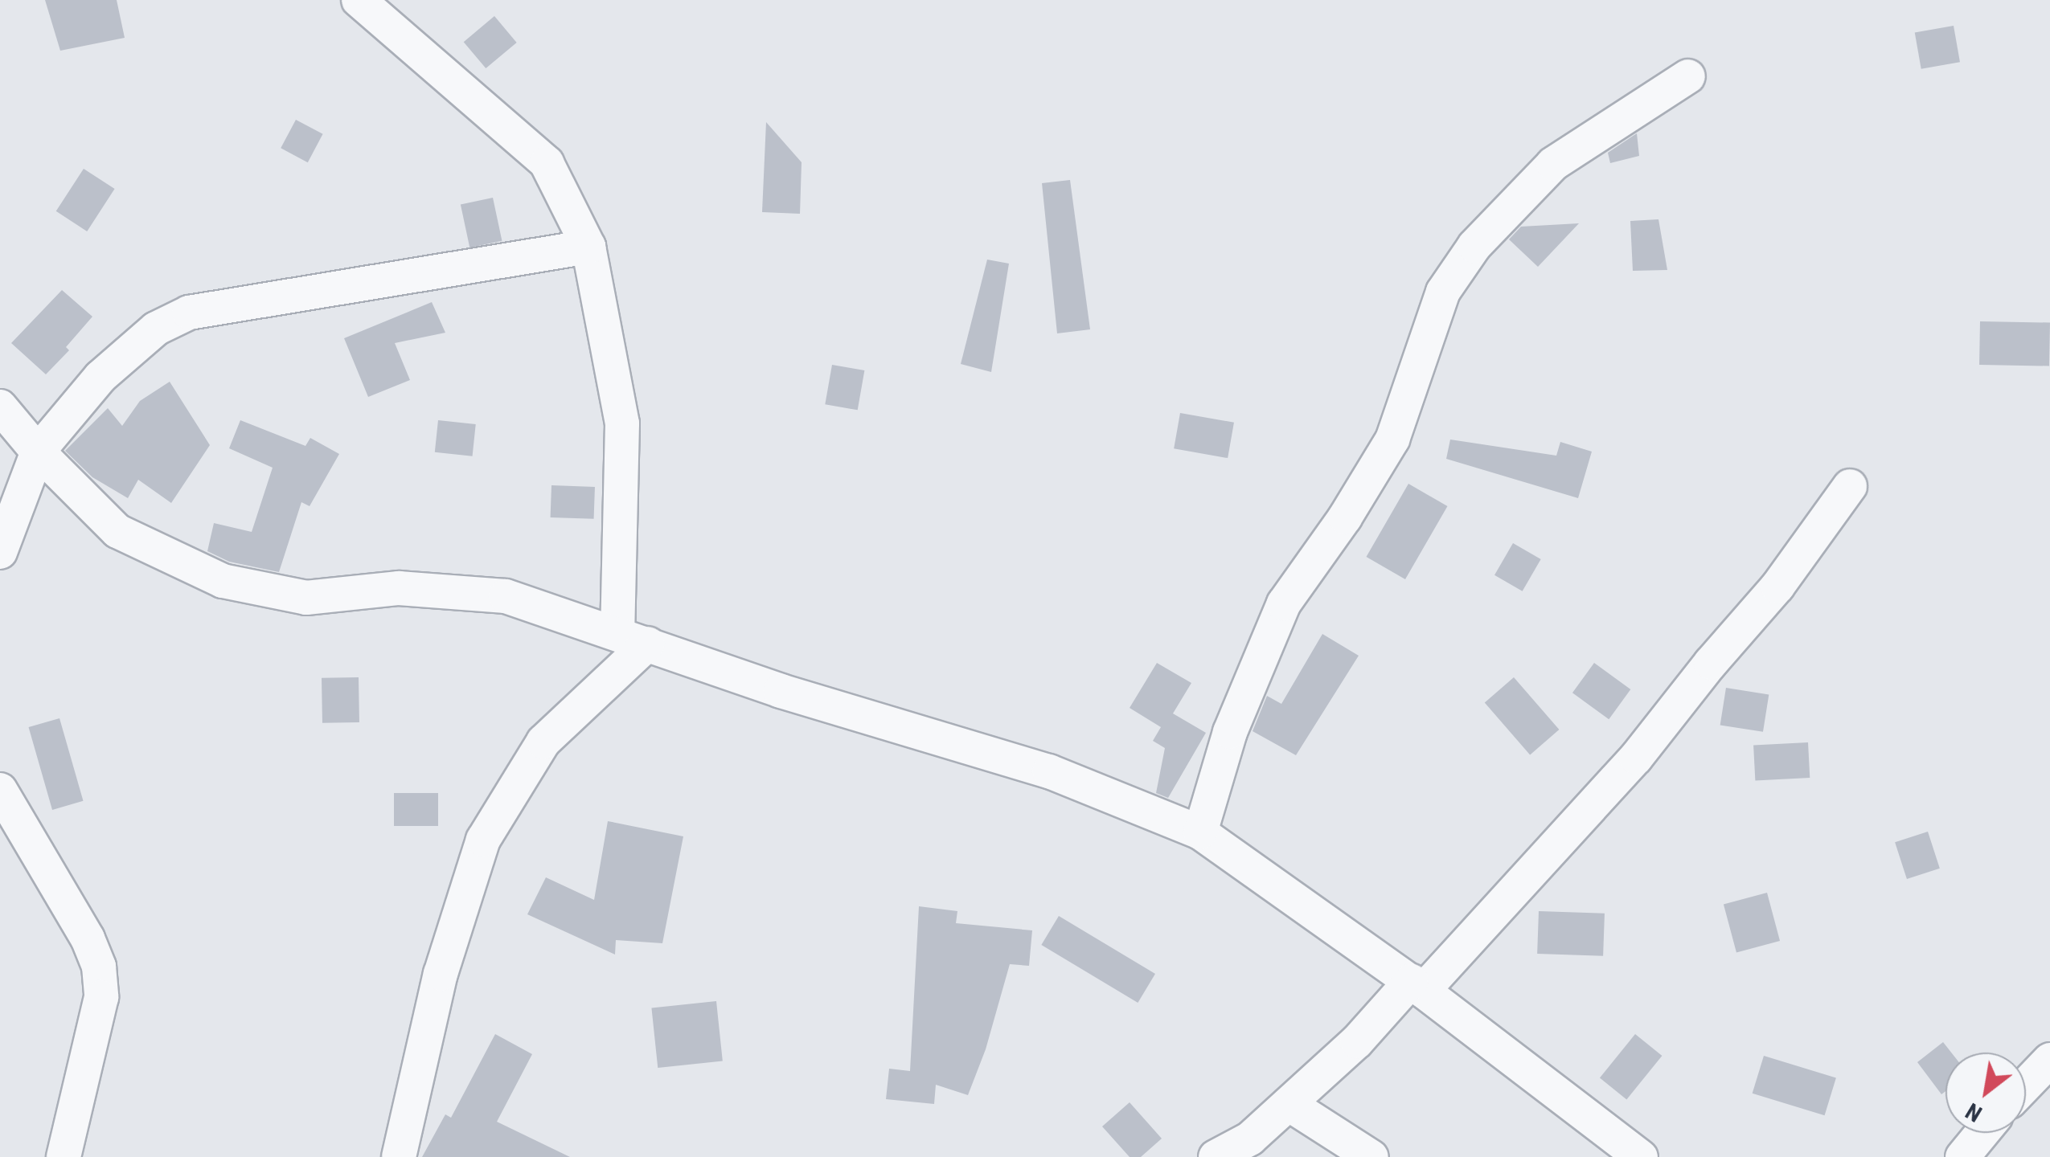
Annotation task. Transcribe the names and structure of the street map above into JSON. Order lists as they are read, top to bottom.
{
  "north": "bottom left"
}
